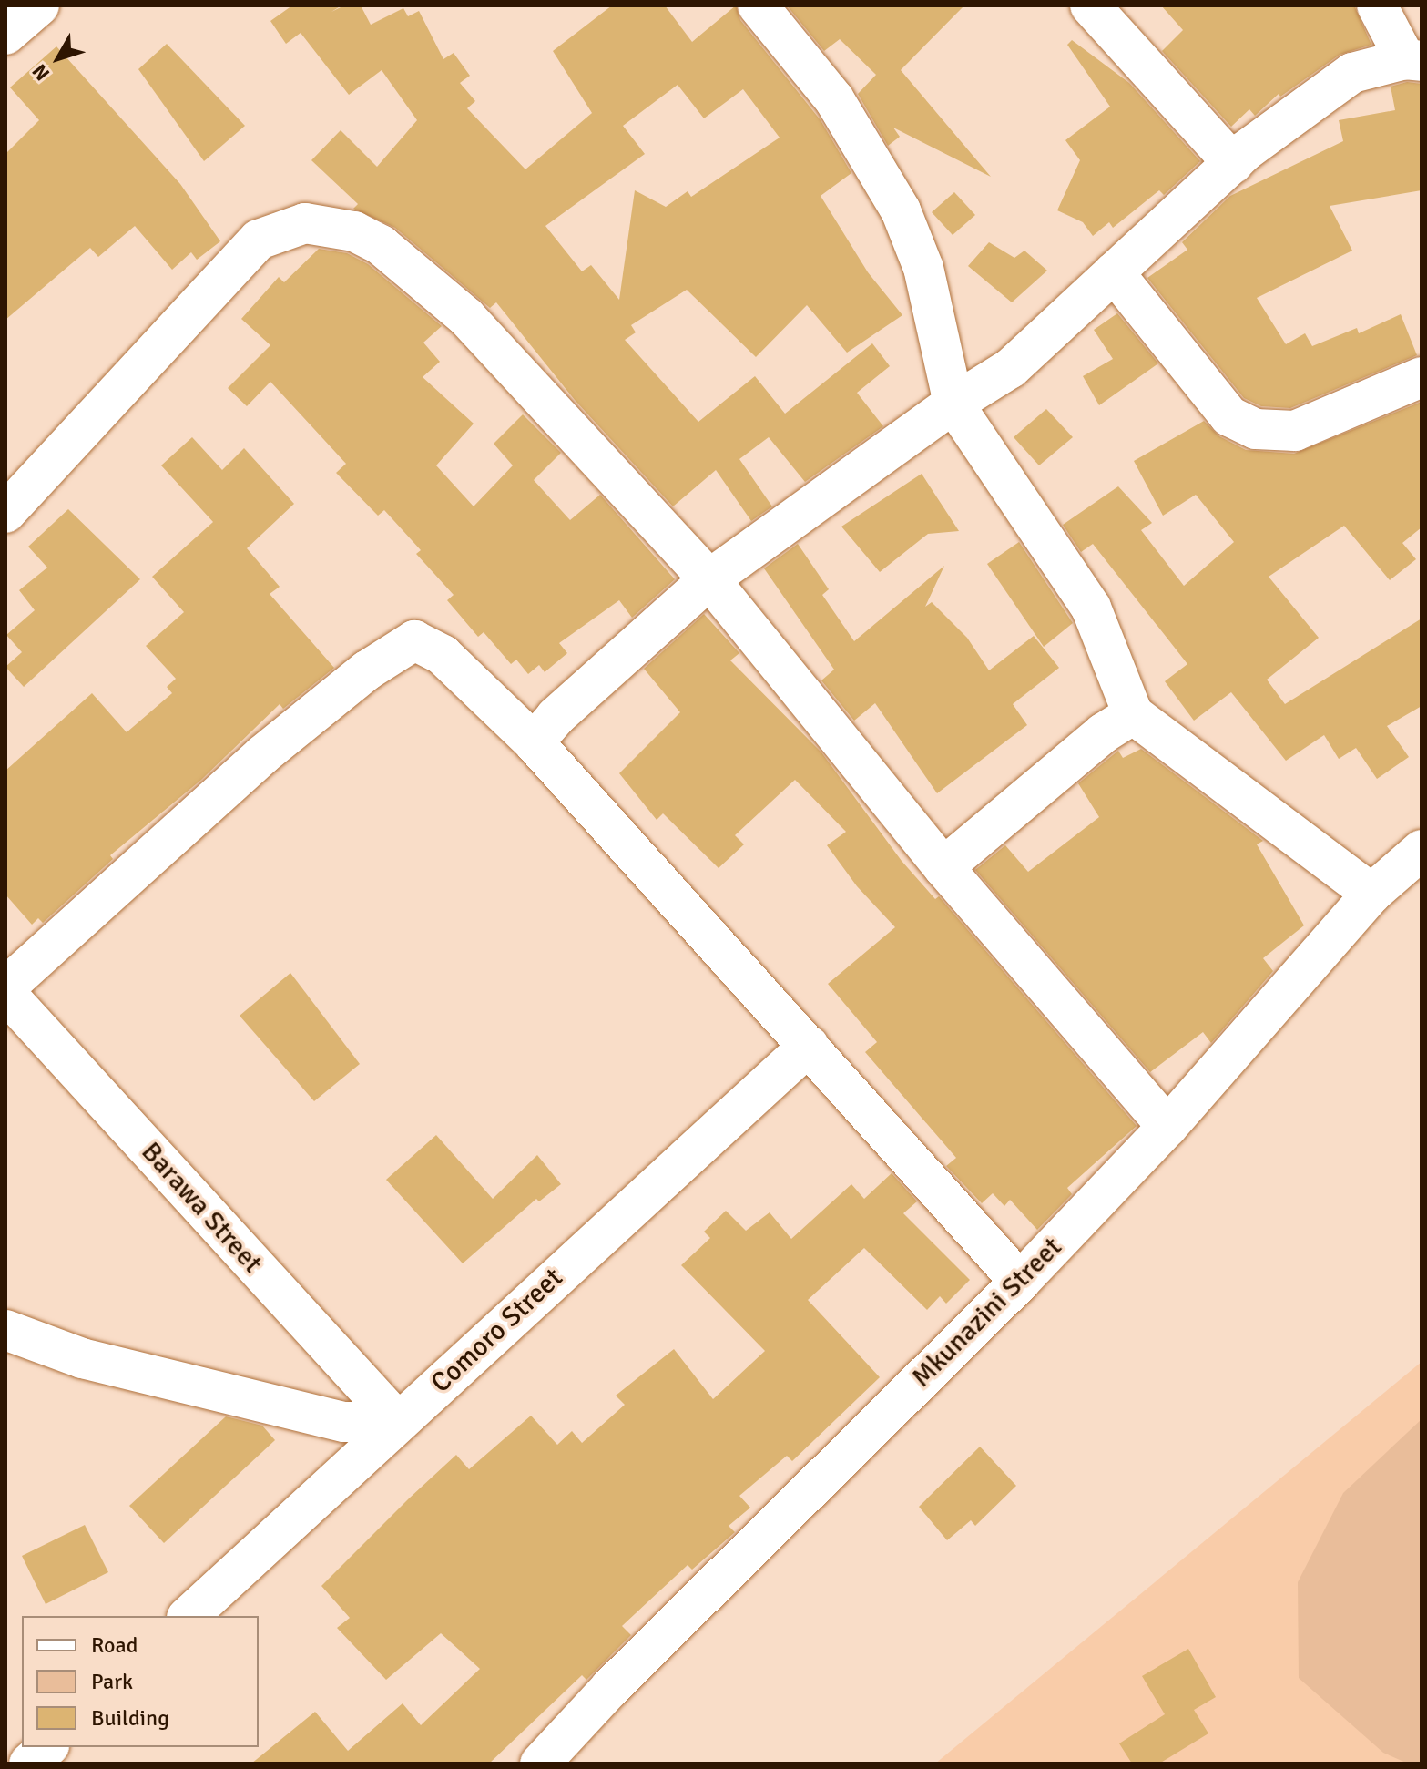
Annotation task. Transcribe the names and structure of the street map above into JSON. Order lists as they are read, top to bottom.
{
  "streets": {
    "street": ["Barawa Street", "Mkunazini Street", "Comoro Street"]
  },
  "crossings": [
    ["Barawa Street", "Comoro Street"]
  ],
  "legend": ["Road", "Park", "Building"],
  "north": "bottom left"
}
